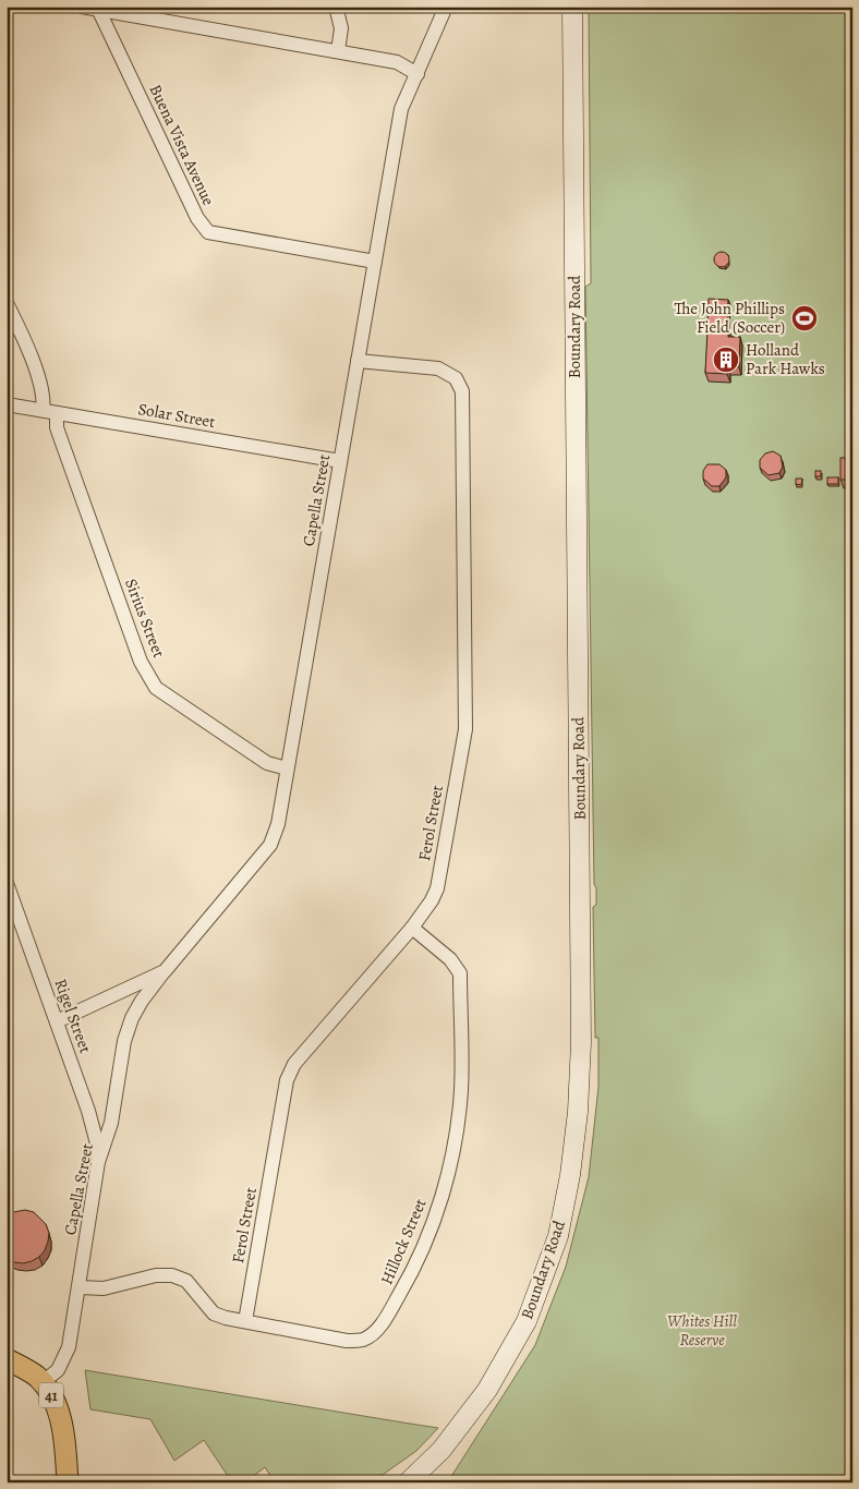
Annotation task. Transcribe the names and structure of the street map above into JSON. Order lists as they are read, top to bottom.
{
  "streets": {
    "main road": ["Boundary Road", "41"],
    "street": [
      "Buena Vista Avenue",
      "Solar Street",
      "Capella Street",
      "Sirius Street",
      "Ferol Street",
      "Rigel Street",
      "Hillock Street"
    ]
  },
  "crossings": [
    ["Buena Vista Avenue", "Capella Street"],
    ["Solar Street", "Capella Street"],
    ["Solar Street", "Sirius Street"],
    ["Capella Street", "Sirius Street"],
    ["Capella Street", "Ferol Street"],
    ["Capella Street", "Rigel Street"],
    ["Capella Street", "Hillock Street"],
    ["Capella Street", "41"],
    ["Ferol Street", "Hillock Street"]
  ],
  "parks": ["Whites Hill Reserve"],
  "places": {
    "sports": ["The John Phillips Field (Soccer)"],
    "building": ["Holland Park Hawks"]
  }
}
